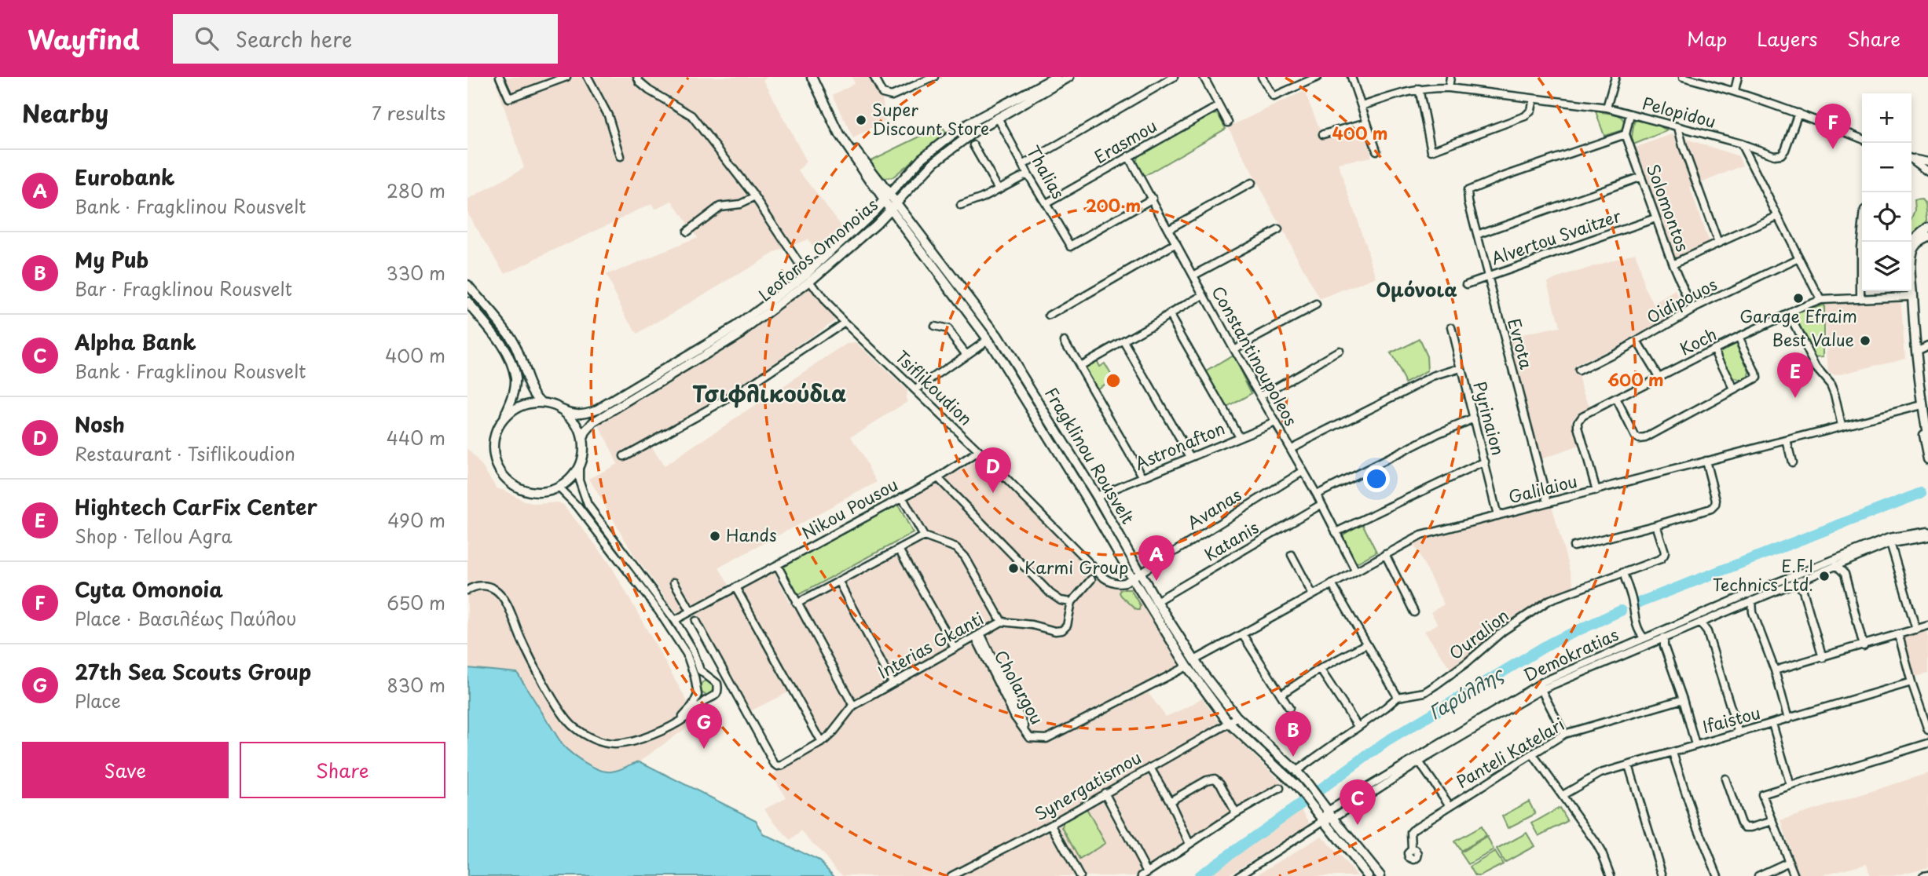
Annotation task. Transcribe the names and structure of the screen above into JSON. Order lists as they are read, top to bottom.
{
  "streets": {
    "main road": ["Leoforos Omonoias", "Fragklinou Rousvelt"],
    "street": [
      "Pelopidou",
      "Erasmou",
      "Thalias",
      "Solomontos",
      "Alvertou Svaitzer",
      "Oidipouos",
      "Koch",
      "Evrota",
      "Constantinoupoleos",
      "Tsiflikoudion",
      "Pyrinaion",
      "Astronafton",
      "Galilaiou",
      "Nikou Pousou",
      "Avanas",
      "Katanis",
      "Ouralion",
      "Interias Gkanti",
      "Demokratias",
      "Cholargou",
      "Ifaistou",
      "Panteli Katelari",
      "Synergatismou"
    ]
  },
  "crossings": [
    ["Erasmou", "Thalias"],
    ["Erasmou", "Constantinoupoleos"],
    ["Thalias", "Leoforos Omonoias"],
    ["Thalias", "Constantinoupoleos"],
    ["Solomontos", "Alvertou Svaitzer"],
    ["Solomontos", "Oidipouos"],
    ["Solomontos", "Evrota"],
    ["Alvertou Svaitzer", "Evrota"],
    ["Leoforos Omonoias", "Tsiflikoudion"],
    ["Leoforos Omonoias", "Fragklinou Rousvelt"],
    ["Koch", "Galilaiou"],
    ["Evrota", "Galilaiou"],
    ["Constantinoupoleos", "Astronafton"],
    ["Constantinoupoleos", "Galilaiou"],
    ["Constantinoupoleos", "Avanas"],
    ["Constantinoupoleos", "Katanis"],
    ["Tsiflikoudion", "Fragklinou Rousvelt"],
    ["Tsiflikoudion", "Nikou Pousou"],
    ["Tsiflikoudion", "Avanas"],
    ["Pyrinaion", "Galilaiou"],
    ["Astronafton", "Fragklinou Rousvelt"],
    ["Fragklinou Rousvelt", "Galilaiou"],
    ["Fragklinou Rousvelt", "Avanas"],
    ["Fragklinou Rousvelt", "Katanis"],
    ["Fragklinou Rousvelt", "Ouralion"],
    ["Fragklinou Rousvelt", "Demokratias"],
    ["Fragklinou Rousvelt", "Cholargou"],
    ["Fragklinou Rousvelt", "Synergatismou"],
    ["Interias Gkanti", "Cholargou"],
    ["Demokratias", "Panteli Katelari"]
  ],
  "districts": ["Ομόνοια", "Τσιφλικούδια"],
  "water": ["Γαρύλλης"],
  "places": [
    "Super Discount Store",
    "Garage Efraim",
    "Best Value",
    "Hands",
    "Karmi Group",
    "E.F.I Technics Ltd."
  ],
  "page": {
    "header": "Wayfind",
    "search": "Search here",
    "nav": ["Map", "Layers", "Share"],
    "heading": ["Nearby", "7 results"],
    "map_buttons": ["+", "−"],
    "pins": [
      "F",
      "E",
      "D",
      "A",
      "G",
      "B",
      "C"
    ],
    "list": [
      {
        "mark": "A",
        "name": "Eurobank",
        "note": "Bank · Fragklinou Rousvelt",
        "value": "280 m"
      },
      {
        "mark": "B",
        "name": "My Pub",
        "note": "Bar · Fragklinou Rousvelt",
        "value": "330 m"
      },
      {
        "mark": "C",
        "name": "Alpha Bank",
        "note": "Bank · Fragklinou Rousvelt",
        "value": "400 m"
      },
      {
        "mark": "D",
        "name": "Nosh",
        "note": "Restaurant · Tsiflikoudion",
        "value": "440 m"
      },
      {
        "mark": "E",
        "name": "Hightech CarFix Center",
        "note": "Shop · Tellou Agra",
        "value": "490 m"
      },
      {
        "mark": "F",
        "name": "Cyta Omonoia",
        "note": "Place · Βασιλέως Παύλου",
        "value": "650 m"
      },
      {
        "mark": "G",
        "name": "27th Sea Scouts Group",
        "note": "Place",
        "value": "830 m"
      }
    ],
    "buttons": ["Save", "Share"]
  },
  "rings": ["400 m", "200 m", "600 m"]
}
